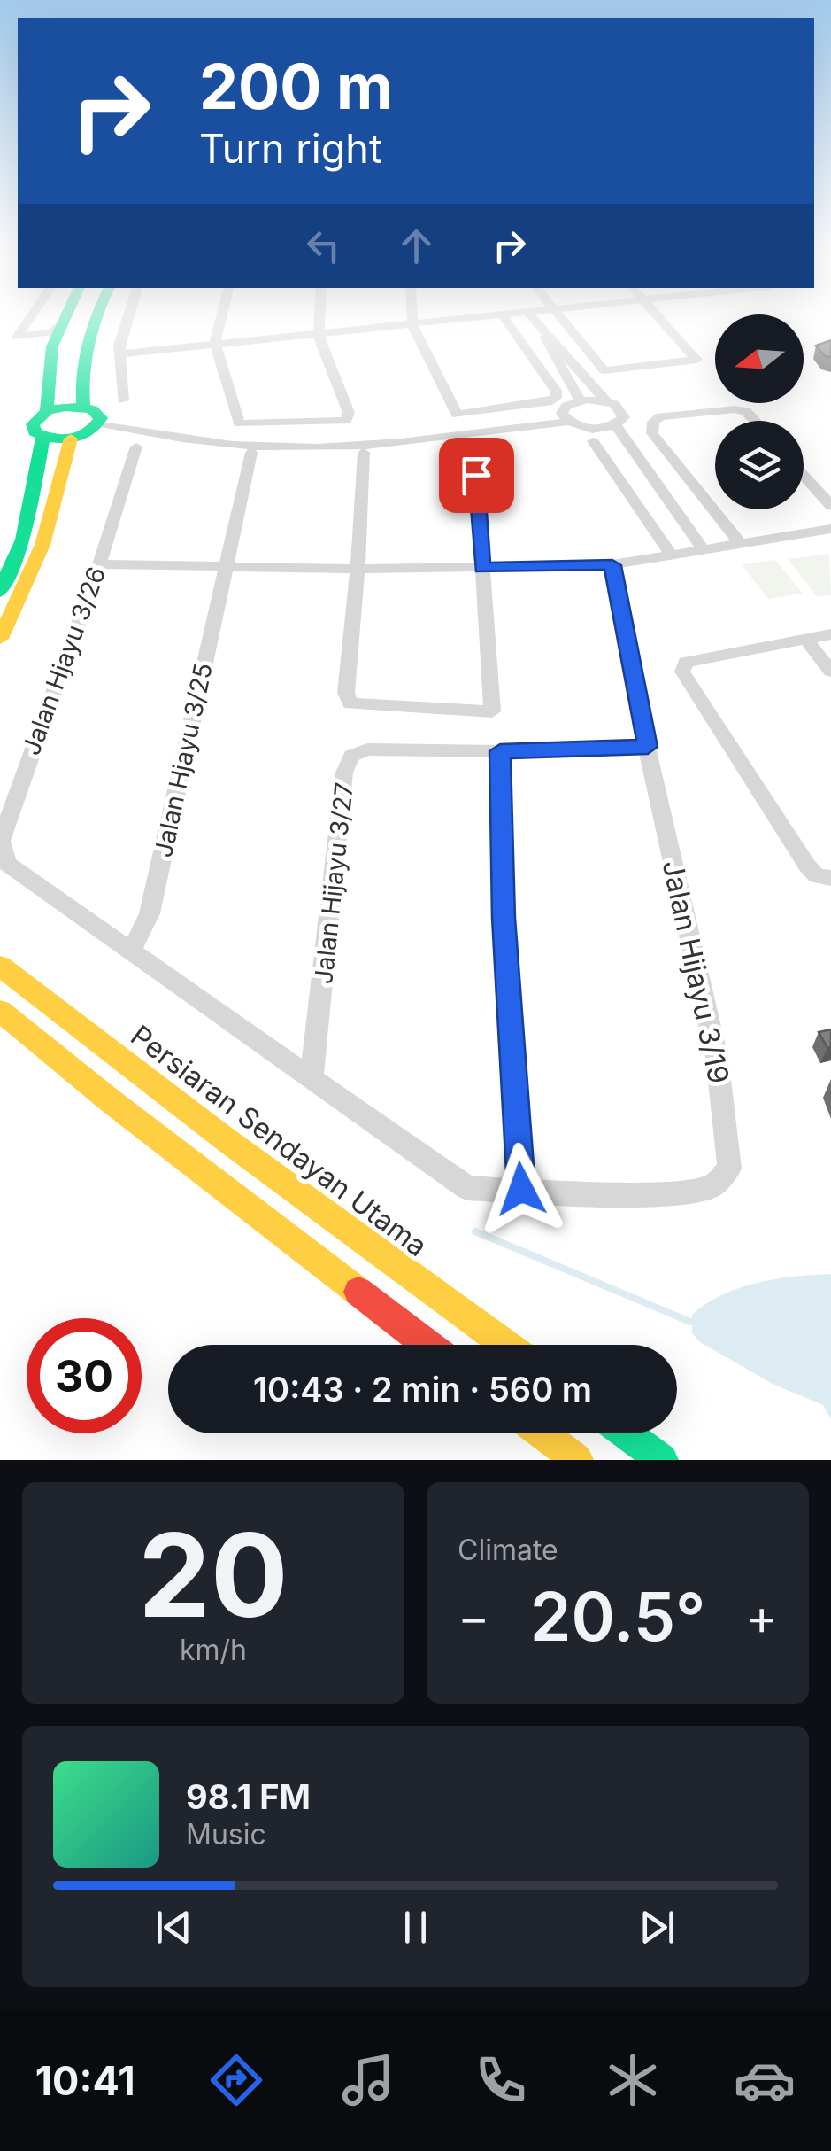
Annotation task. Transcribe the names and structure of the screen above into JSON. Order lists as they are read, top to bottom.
{
  "streets": {
    "street": [
      "Jalan Hjayu 3/26",
      "Jalan Hjayu 3/25",
      "Jalan Hijayu 3/27",
      "Jalan Hijayu 3/19",
      "Persiaran Sendayan Utama"
    ]
  },
  "crossings": [
    ["Jalan Hjayu 3/26", "Jalan Hjayu 3/25"],
    ["Jalan Hjayu 3/26", "Jalan Hijayu 3/27"],
    ["Jalan Hjayu 3/26", "Jalan Hijayu 3/19"],
    ["Jalan Hijayu 3/27", "Jalan Hijayu 3/19"]
  ],
  "north": "left",
  "page": {
    "turn": ["200 m", "Turn right"],
    "limit": "30",
    "trip": "10:43 · 2 min · 560 m",
    "tile": [
      ["20", "km/h"],
      "Climate"
    ],
    "heat": ["−", "20.5°", "+"],
    "song": ["98.1 FM", "Music"],
    "tabs": "10:41"
  }
}
